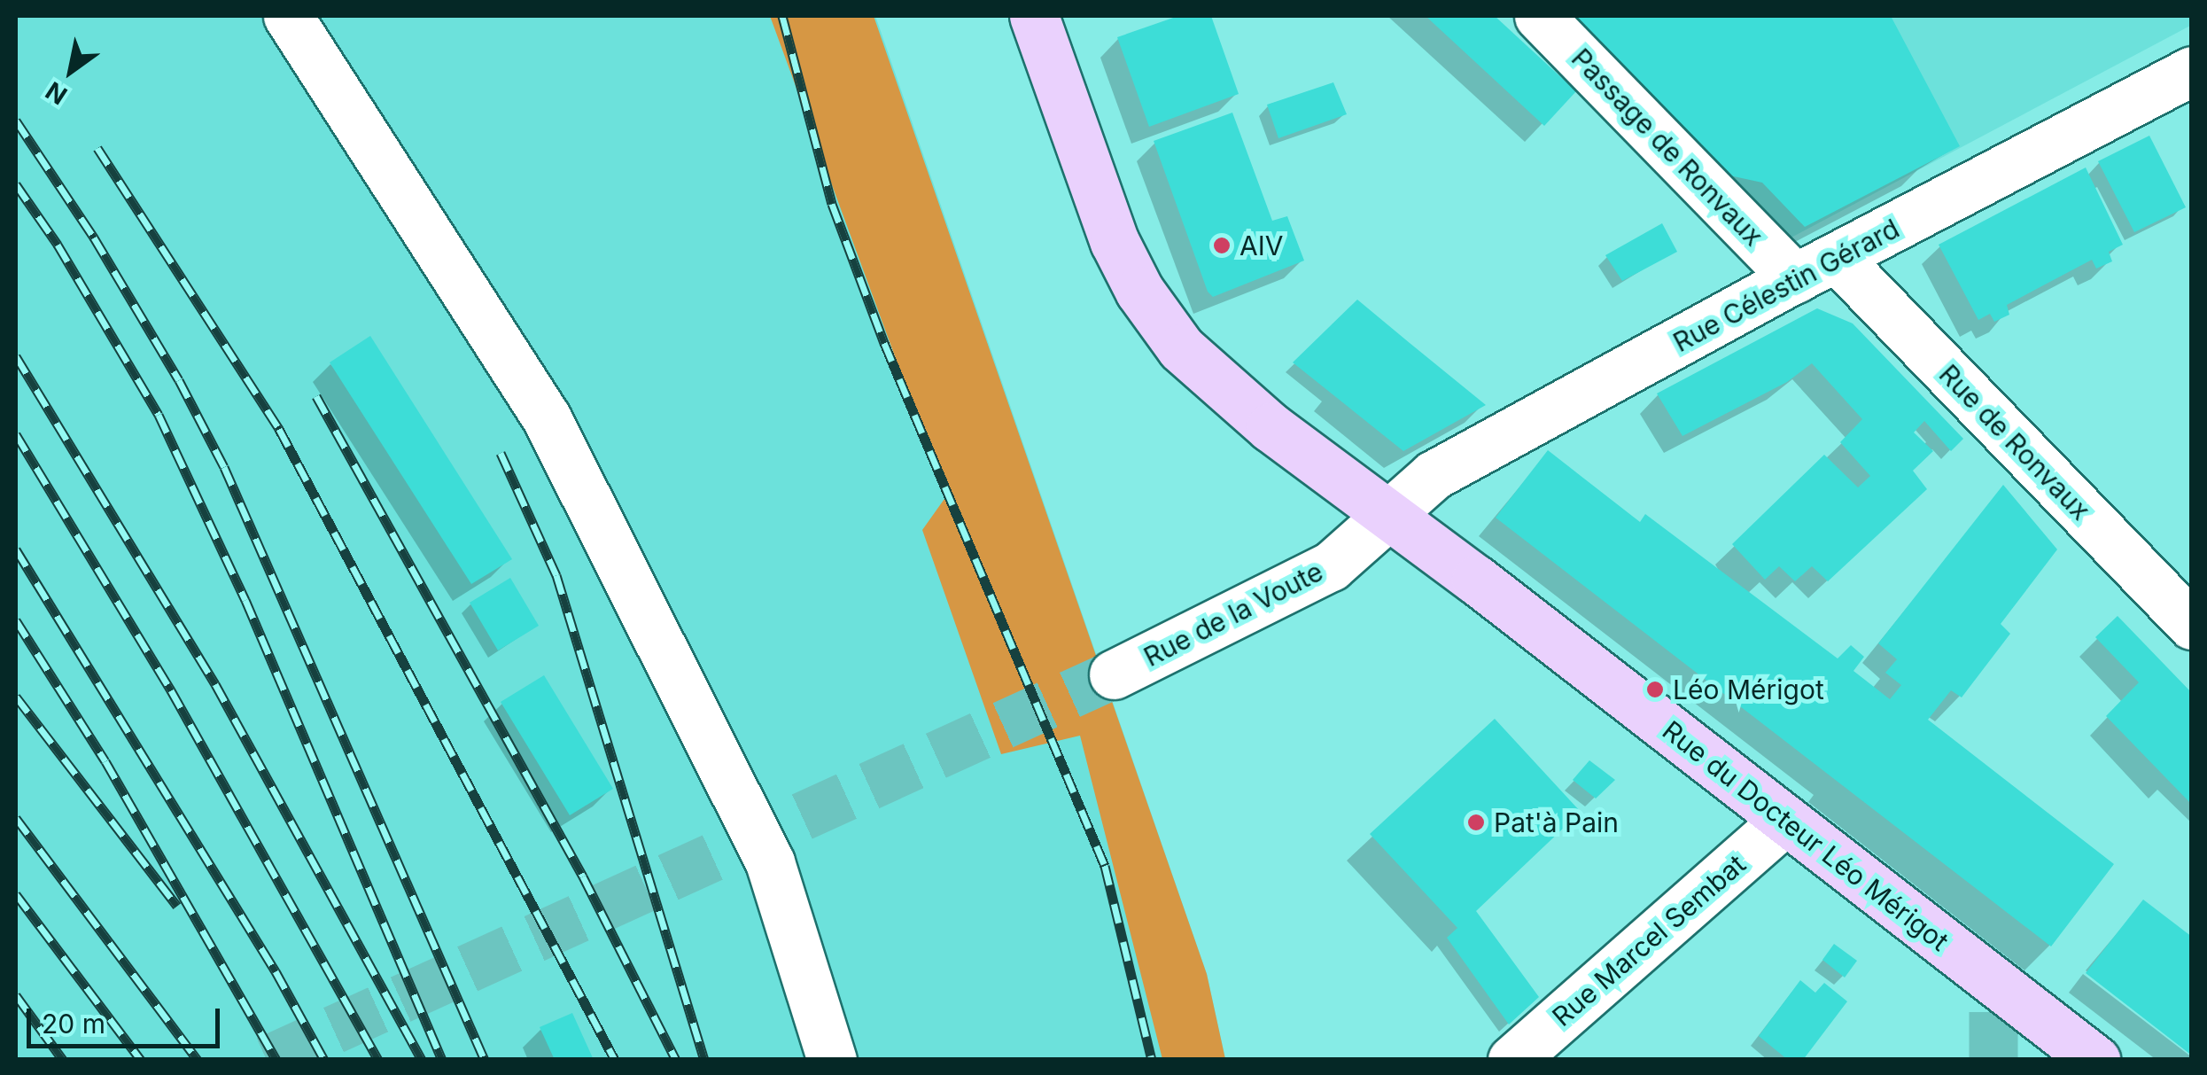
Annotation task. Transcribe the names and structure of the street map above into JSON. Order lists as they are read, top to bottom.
{
  "streets": {
    "main road": ["Rue du Docteur Léo Mérigot"],
    "street": [
      "Passage de Ronvaux",
      "Rue Célestin Gérard",
      "Rue de Ronvaux",
      "Rue de la Voute",
      "Rue Marcel Sembat"
    ]
  },
  "crossings": [
    ["Passage de Ronvaux", "Rue Célestin Gérard"],
    ["Passage de Ronvaux", "Rue de Ronvaux"],
    ["Rue Célestin Gérard", "Rue de Ronvaux"],
    ["Rue Célestin Gérard", "Rue de la Voute"],
    ["Rue Célestin Gérard", "Rue du Docteur Léo Mérigot"],
    ["Rue de la Voute", "Rue du Docteur Léo Mérigot"],
    ["Rue du Docteur Léo Mérigot", "Rue Marcel Sembat"]
  ],
  "places": ["AIV", "Léo Mérigot", "Pat'à Pain"],
  "scale_bar": "20 m",
  "north": "bottom left"
}
